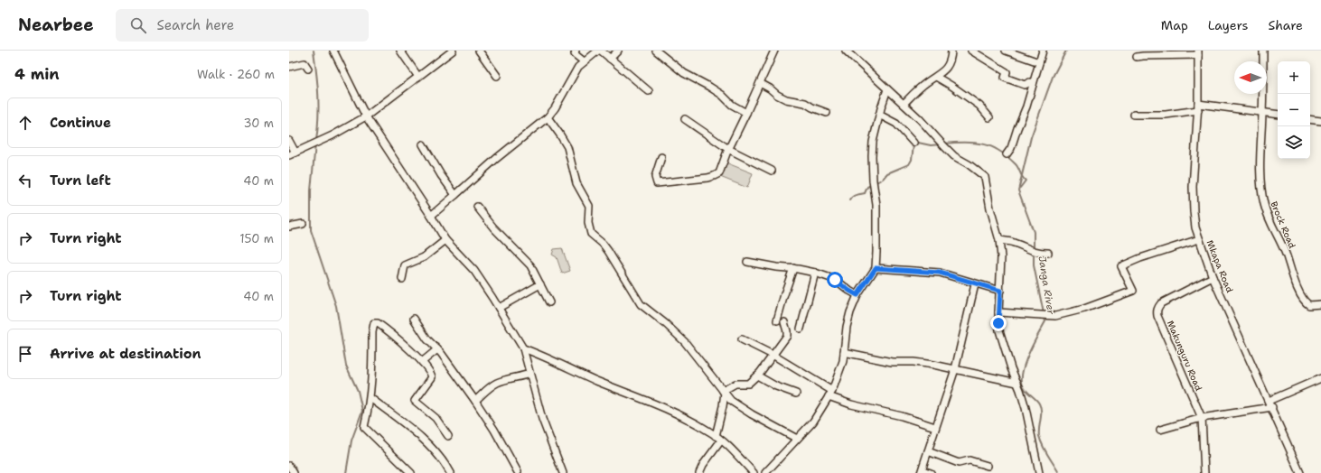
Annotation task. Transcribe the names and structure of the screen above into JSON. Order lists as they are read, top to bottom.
{
  "streets": {
    "street": ["Brock Road", "Mkapa Road", "Makunguru Road"]
  },
  "crossings": [
    ["Mkapa Road", "Makunguru Road"]
  ],
  "water": ["Janga River"],
  "north": "left",
  "page": {
    "header": "Nearbee",
    "search": "Search here",
    "nav": ["Map", "Layers", "Share"],
    "heading": ["4 min", "Walk · 260 m"],
    "map_buttons": ["+", "−"],
    "list": [
      ["Continue", "30 m"],
      ["Turn left", "40 m"],
      ["Turn right", "150 m"],
      ["Turn right", "40 m"],
      "Arrive at destination"
    ]
  }
}
